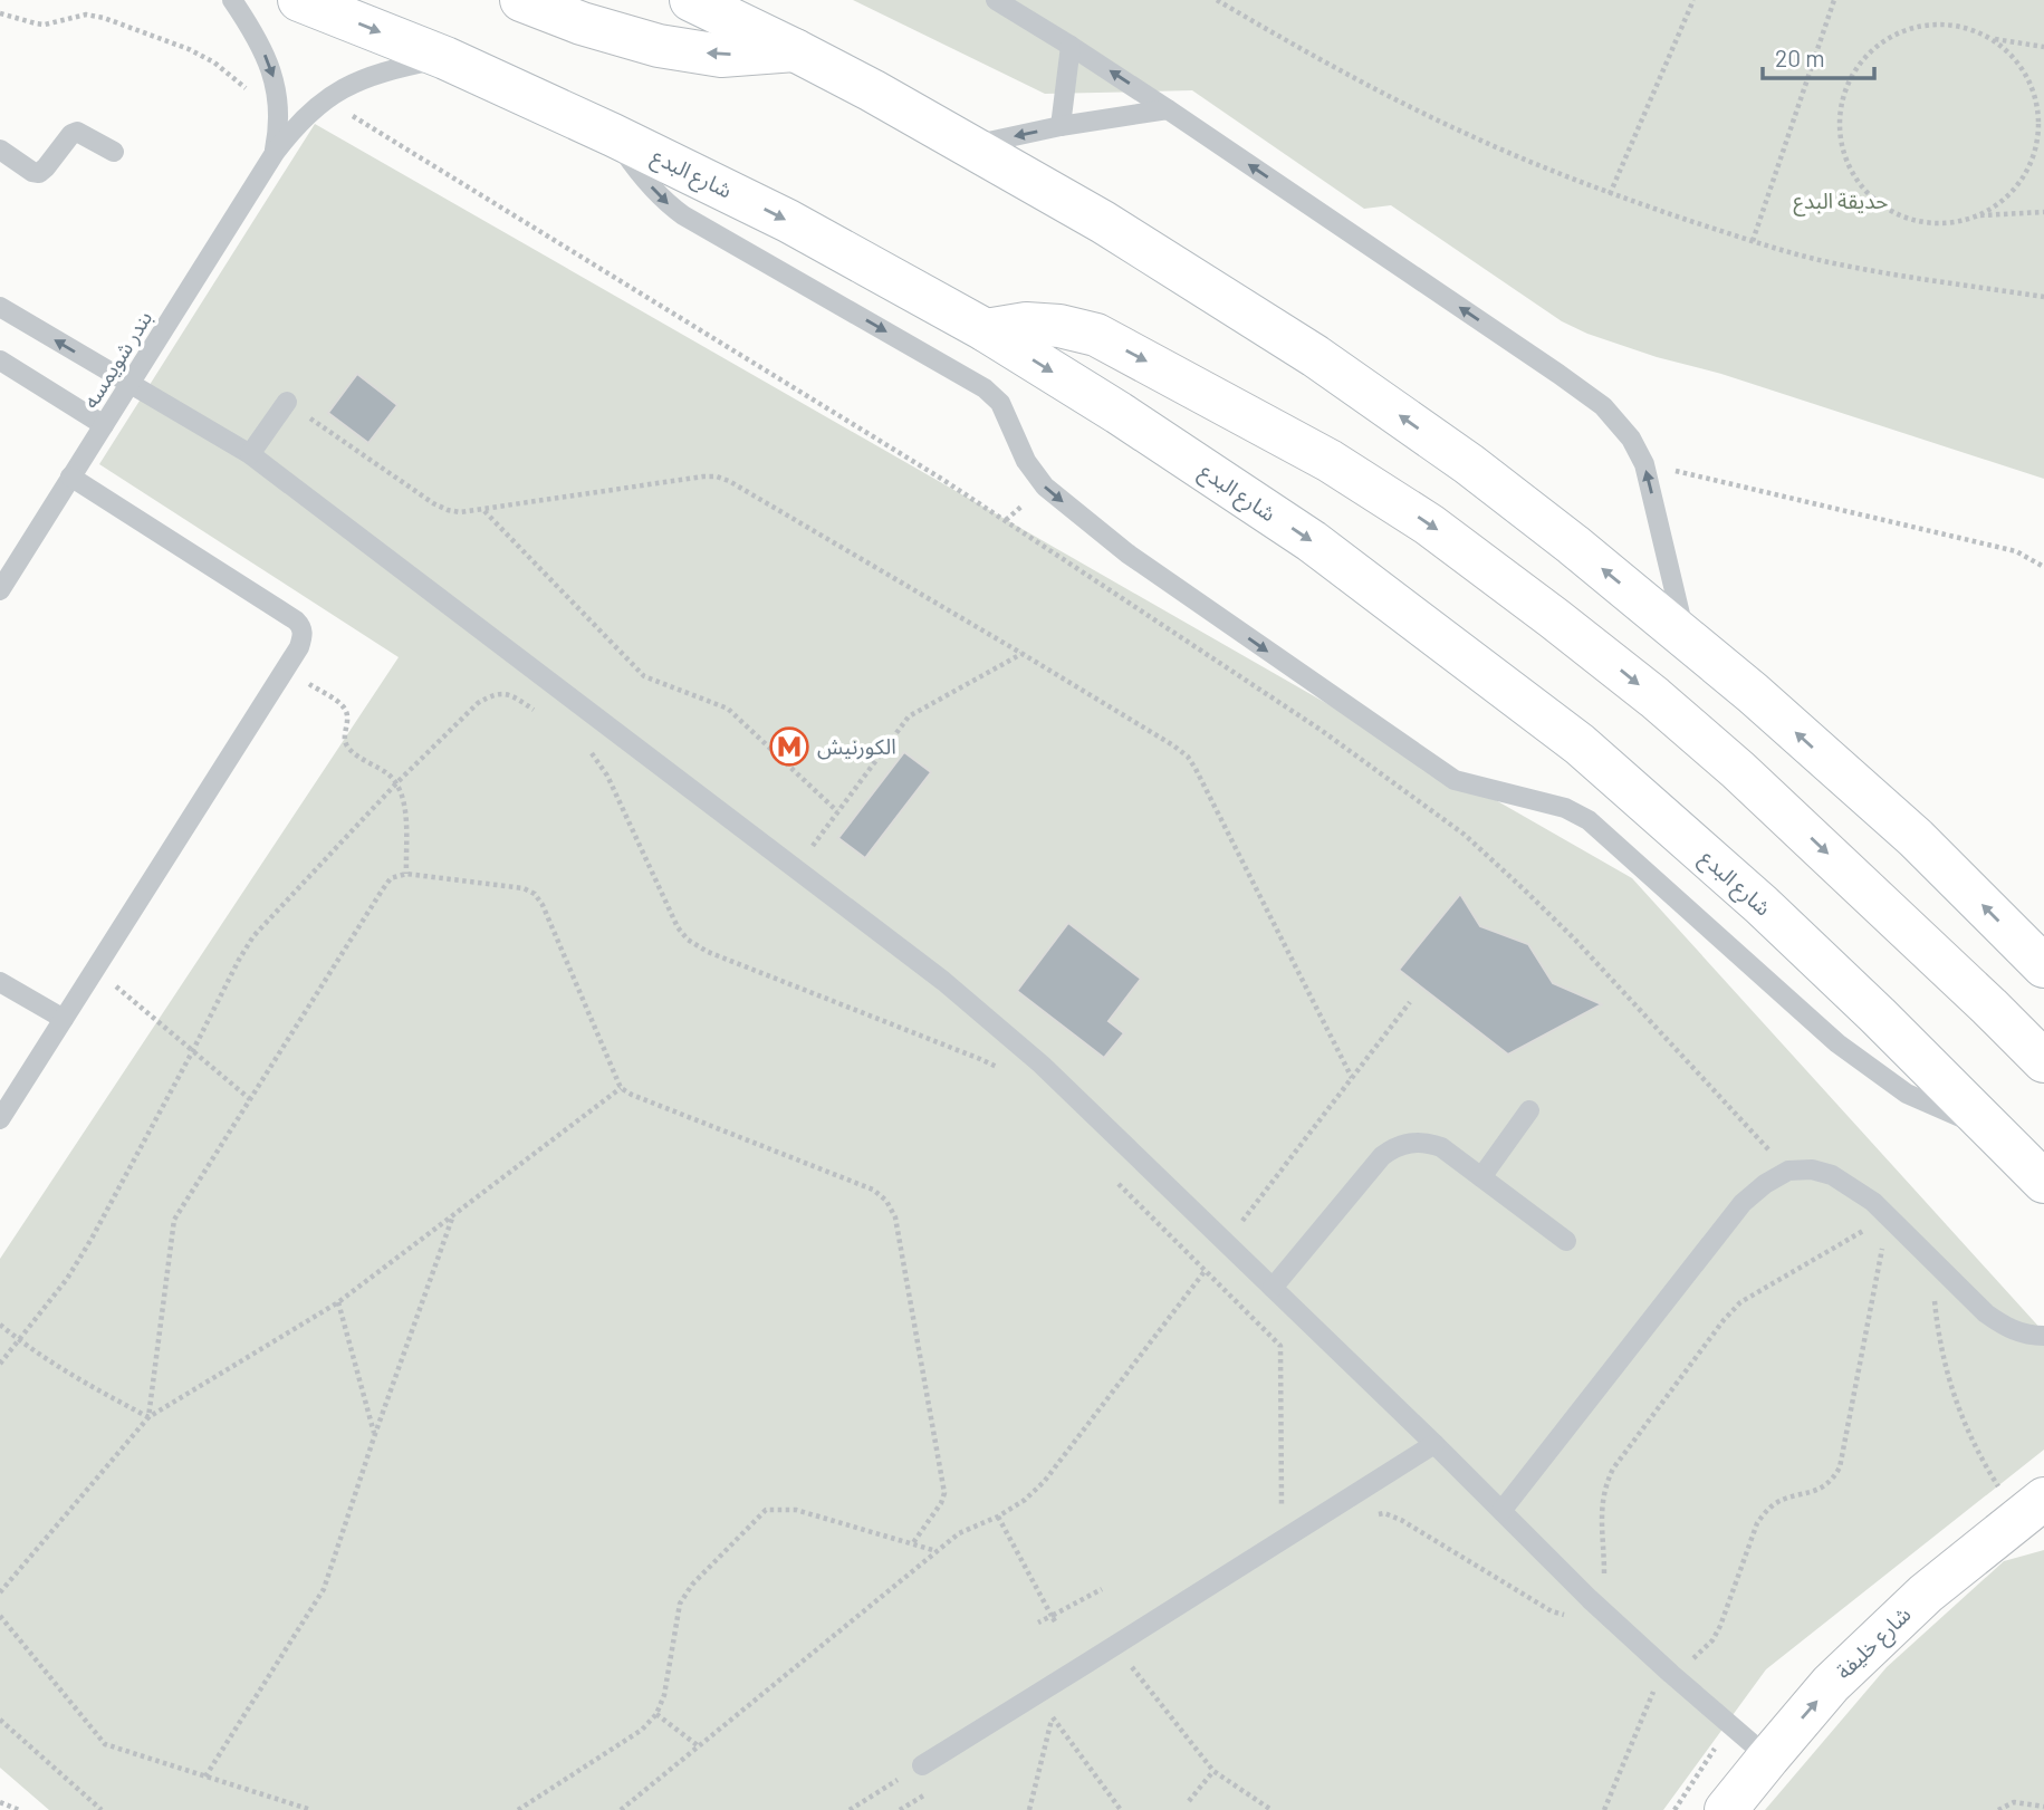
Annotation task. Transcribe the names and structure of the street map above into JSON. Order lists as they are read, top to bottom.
{
  "streets": {
    "main road": ["شارع البدع", "شارع خليفة"],
    "lane": ["بندر شويمسه"]
  },
  "crossings": [
    ["شارع البدع", "بندر شويمسه"]
  ],
  "one_way": ["شارع خليفة"],
  "parks": ["حديقة البدع"],
  "places": {
    "metro station": ["الكورنيش"]
  },
  "scale_bar": "20 m"
}
